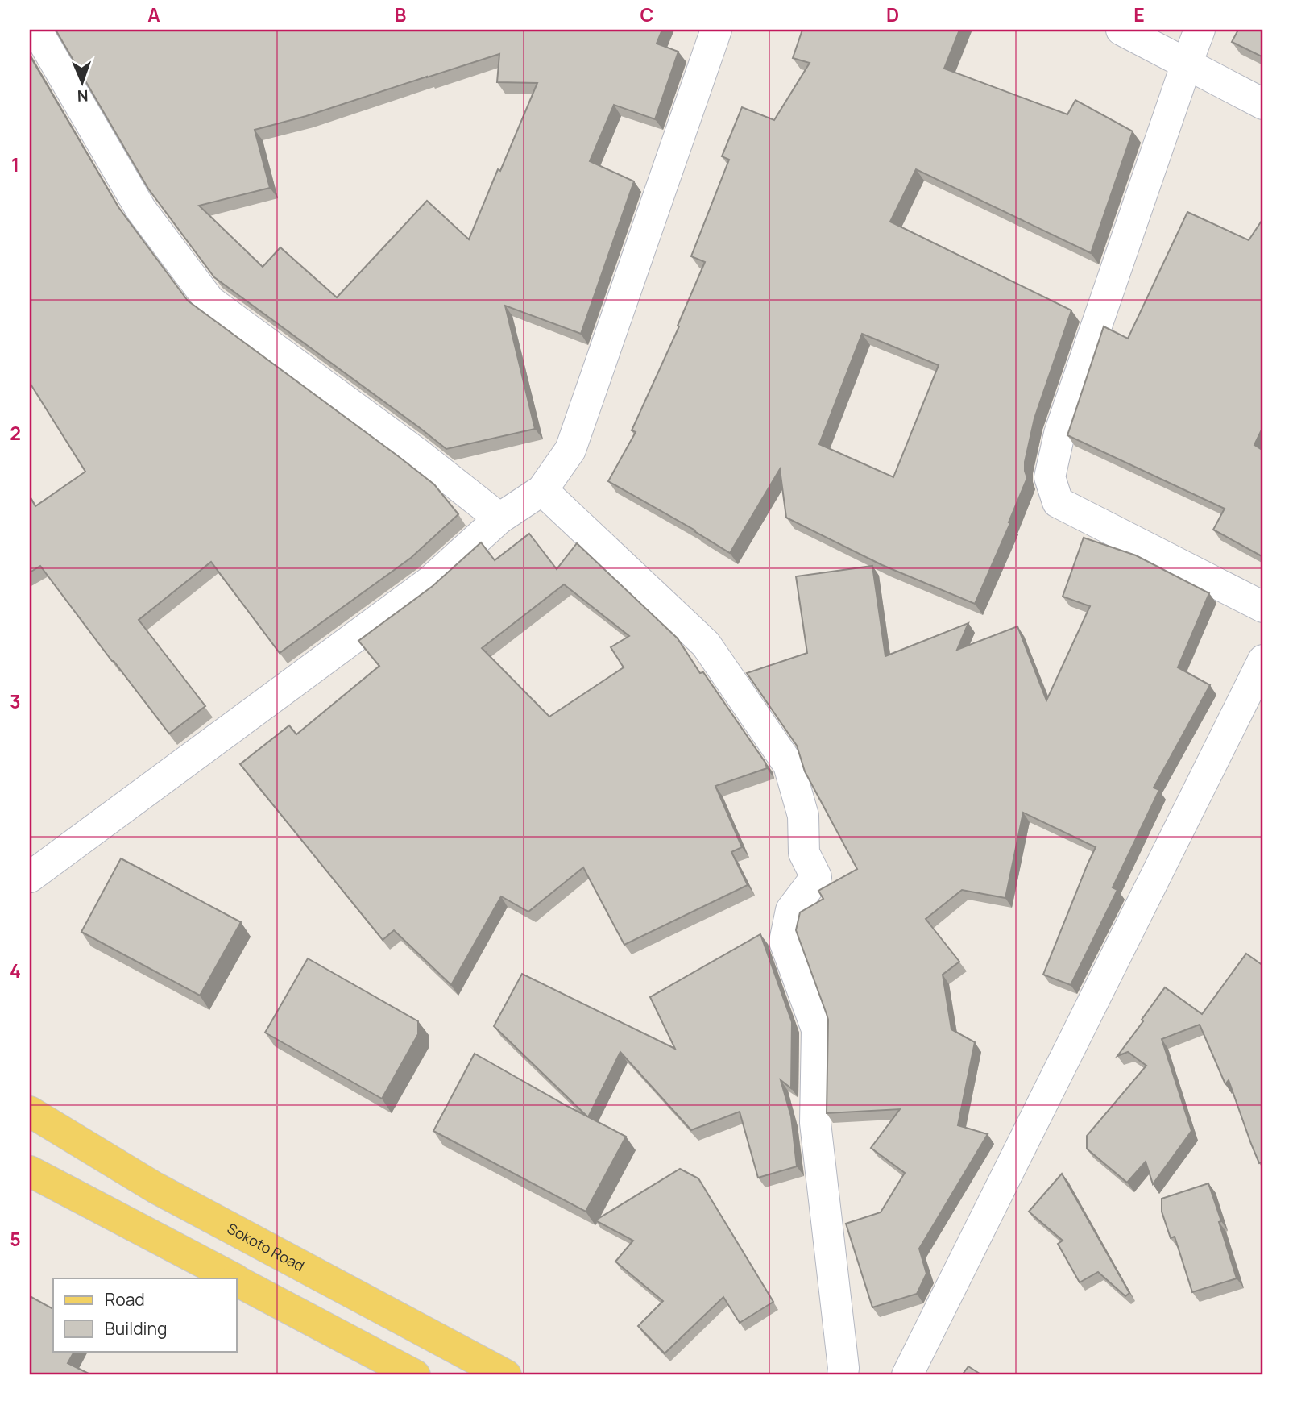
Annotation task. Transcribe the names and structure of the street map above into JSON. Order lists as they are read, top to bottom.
{
  "streets": {
    "main road": ["Sokoto Road"]
  },
  "legend": ["Road", "Building"],
  "north": "bottom",
  "grid": {
    "columns": [
      "A",
      "B",
      "C",
      "D",
      "E"
    ],
    "rows": [
      "1",
      "2",
      "3",
      "4",
      "5"
    ]
  }
}
